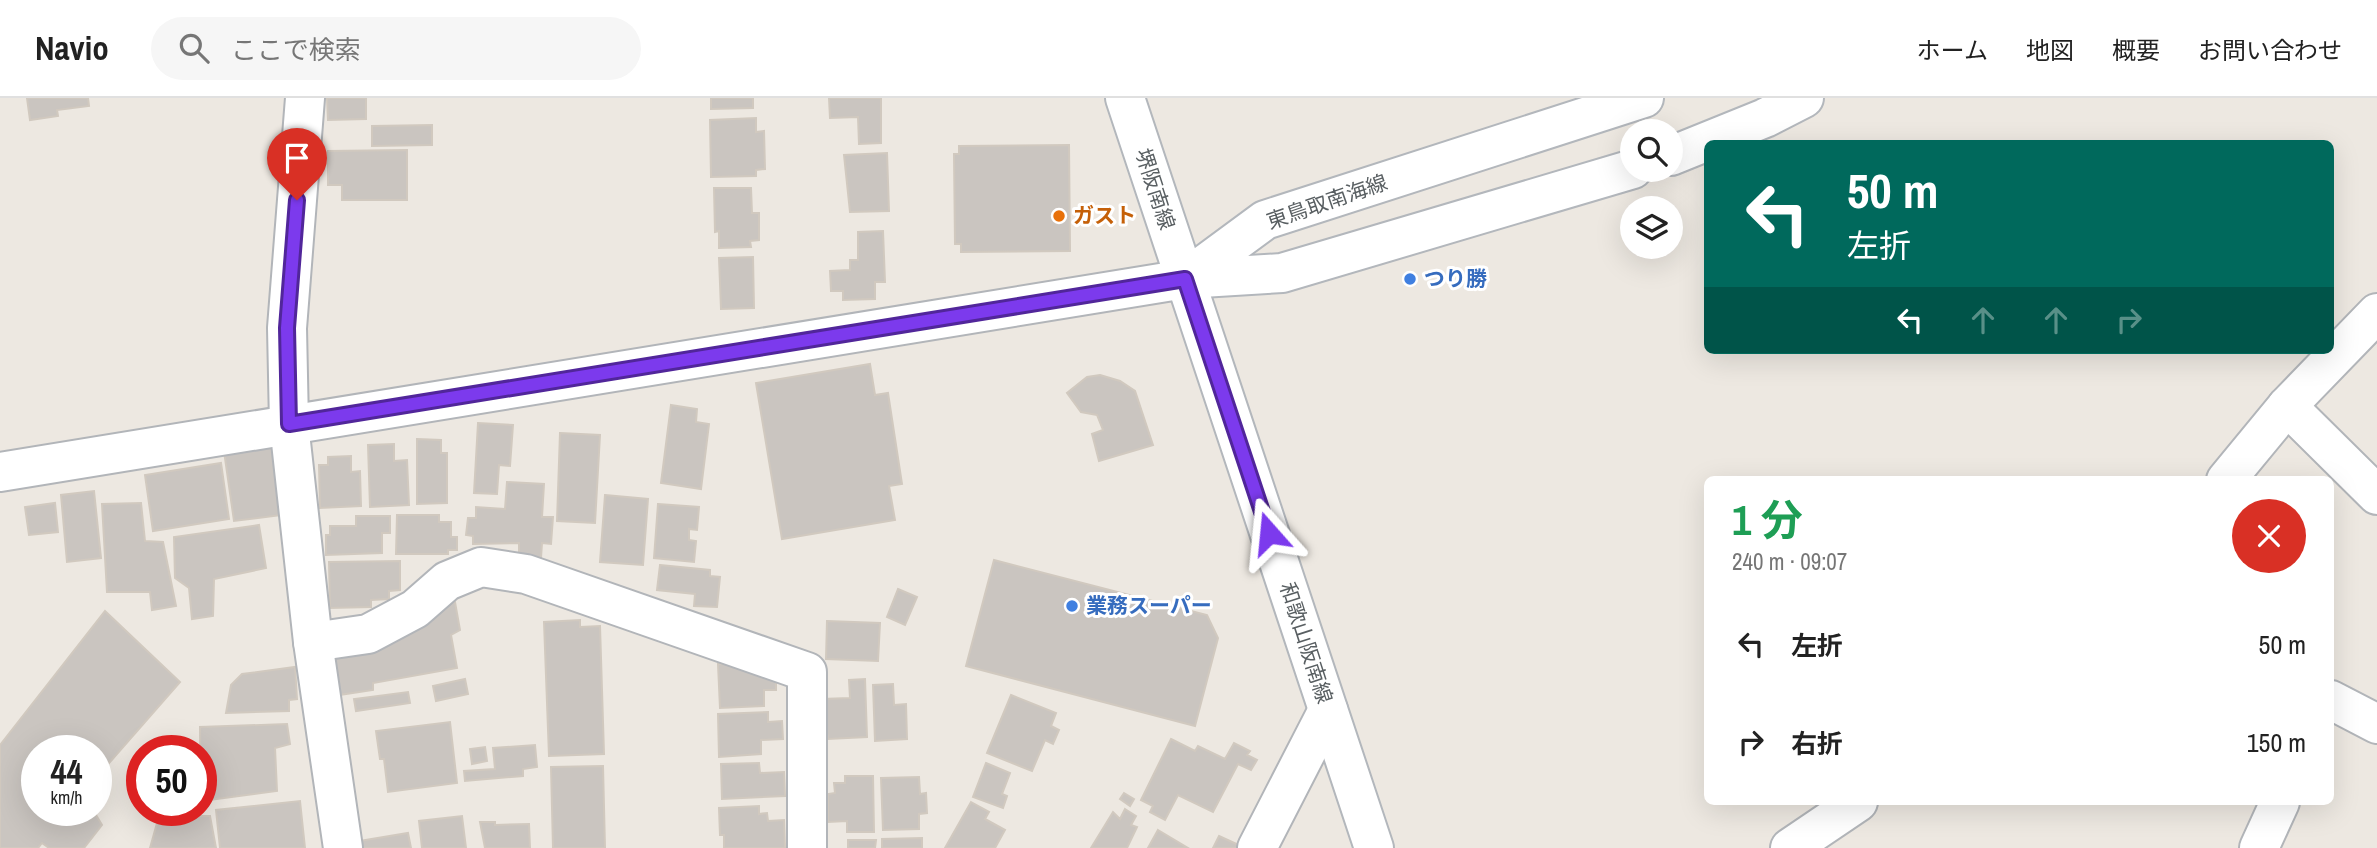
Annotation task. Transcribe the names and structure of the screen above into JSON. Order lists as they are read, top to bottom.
{
  "streets": {
    "street": ["堺阪南線", "東鳥取南海線", "和歌山阪南線"]
  },
  "crossings": [
    ["堺阪南線", "東鳥取南海線"],
    ["堺阪南線", "和歌山阪南線"],
    ["東鳥取南海線", "和歌山阪南線"]
  ],
  "places": ["ガスト", "つり勝", "業務スーパー"],
  "page": {
    "header": "Navio",
    "search": "ここで検索",
    "nav": [
      "ホーム",
      "地図",
      "概要",
      "お問い合わせ"
    ],
    "turn": ["50 m", "左折"],
    "heading": ["1 分", "240 m · 09:07"],
    "list": [
      {
        "name": "左折",
        "value": "50 m"
      },
      {
        "name": "右折",
        "value": "150 m"
      }
    ],
    "speed": "44 km/h",
    "limit": "50"
  }
}
